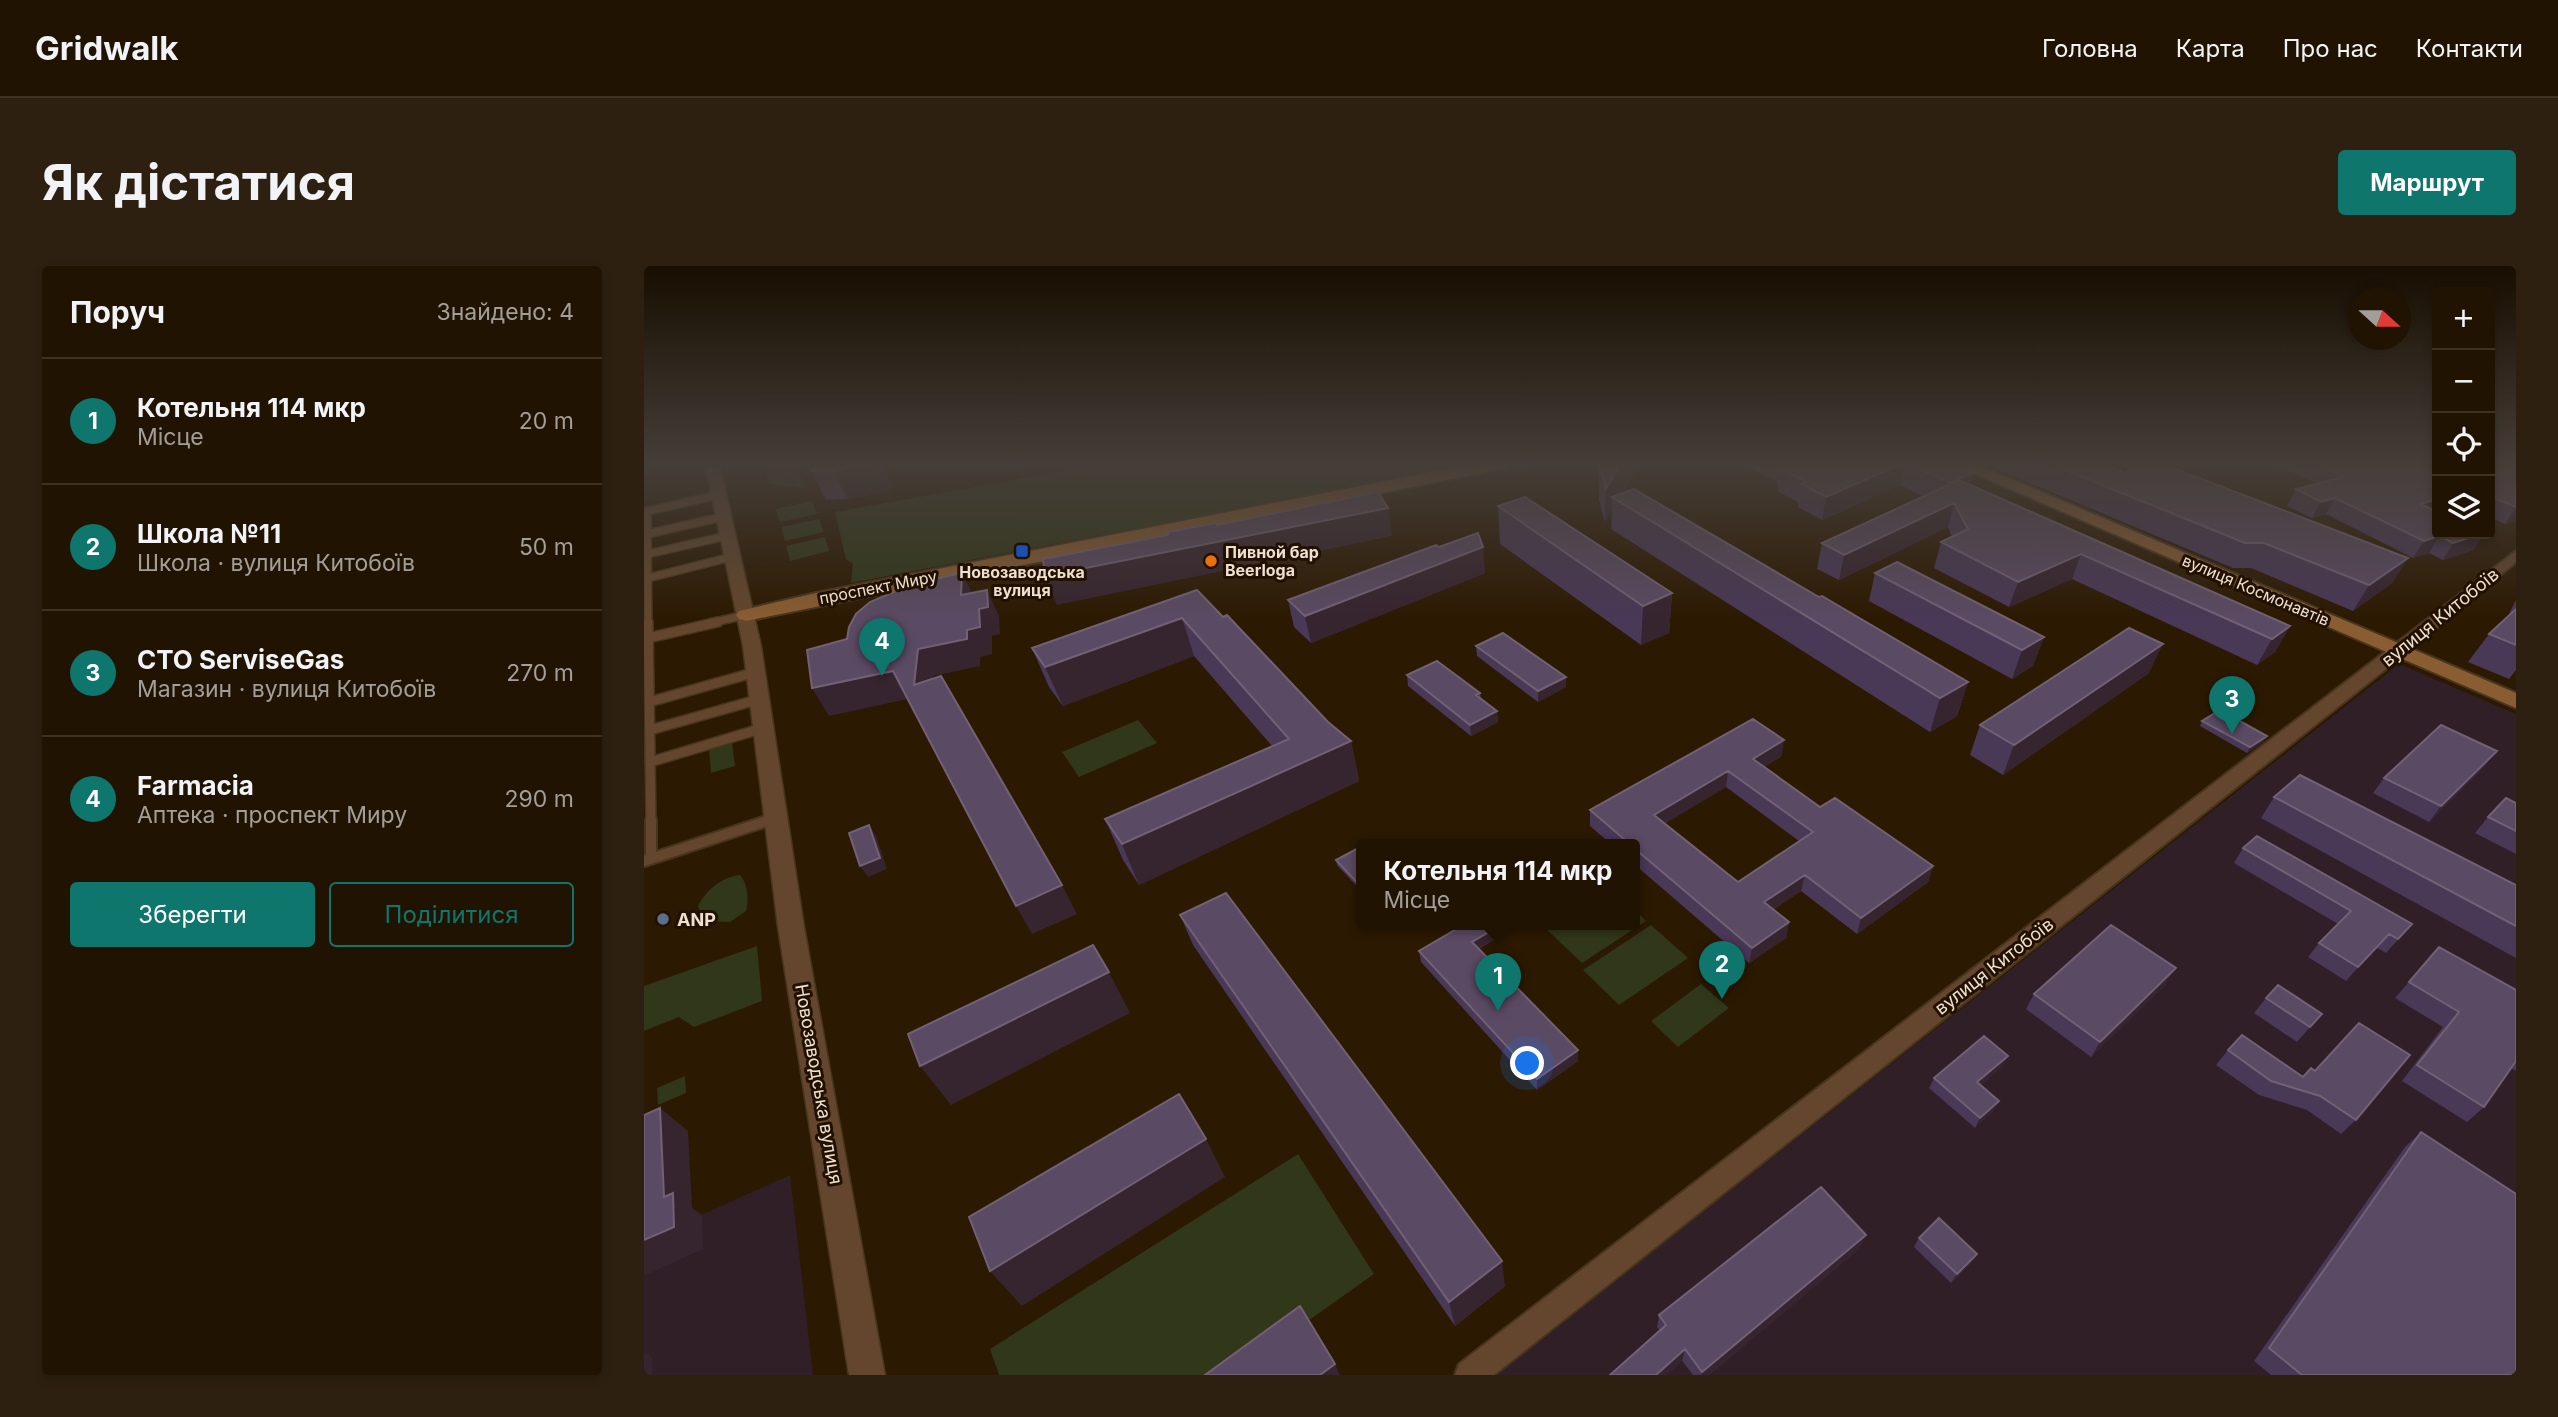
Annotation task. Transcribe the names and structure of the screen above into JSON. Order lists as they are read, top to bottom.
{
  "streets": {
    "main road": ["проспект Миру", "вулиця Космонавтів"],
    "street": ["вулиця Китобоїв", "Новозаводська вулиця"]
  },
  "crossings": [
    ["проспект Миру", "Новозаводська вулиця"],
    ["вулиця Космонавтів", "вулиця Китобоїв"]
  ],
  "places": {
    "transit": ["Новозаводська вулиця"],
    "other": ["Пивной бар Beerloga", "ANP"]
  },
  "north": "right",
  "page": {
    "header": "Gridwalk",
    "nav": [
      "Головна",
      "Карта",
      "Про нас",
      "Контакти"
    ],
    "buttons": [
      "Маршрут",
      ["Зберегти", "Поділитися"]
    ],
    "title": "Як дістатися",
    "heading": ["Поруч", "Знайдено: 4"],
    "map_buttons": ["+", "−"],
    "list": [
      {
        "mark": "1",
        "name": "Котельня 114 мкр",
        "note": "Місце",
        "value": "20 m"
      },
      {
        "mark": "2",
        "name": "Школа №11",
        "note": "Школа · вулиця Китобоїв",
        "value": "50 m"
      },
      {
        "mark": "3",
        "name": "СТО ServiseGas",
        "note": "Магазин · вулиця Китобоїв",
        "value": "270 m"
      },
      {
        "mark": "4",
        "name": "Farmacia",
        "note": "Аптека · проспект Миру",
        "value": "290 m"
      }
    ],
    "pins": [
      "4",
      "3",
      "2",
      "1"
    ],
    "popup": ["Котельня 114 мкр", "Місце"]
  }
}
